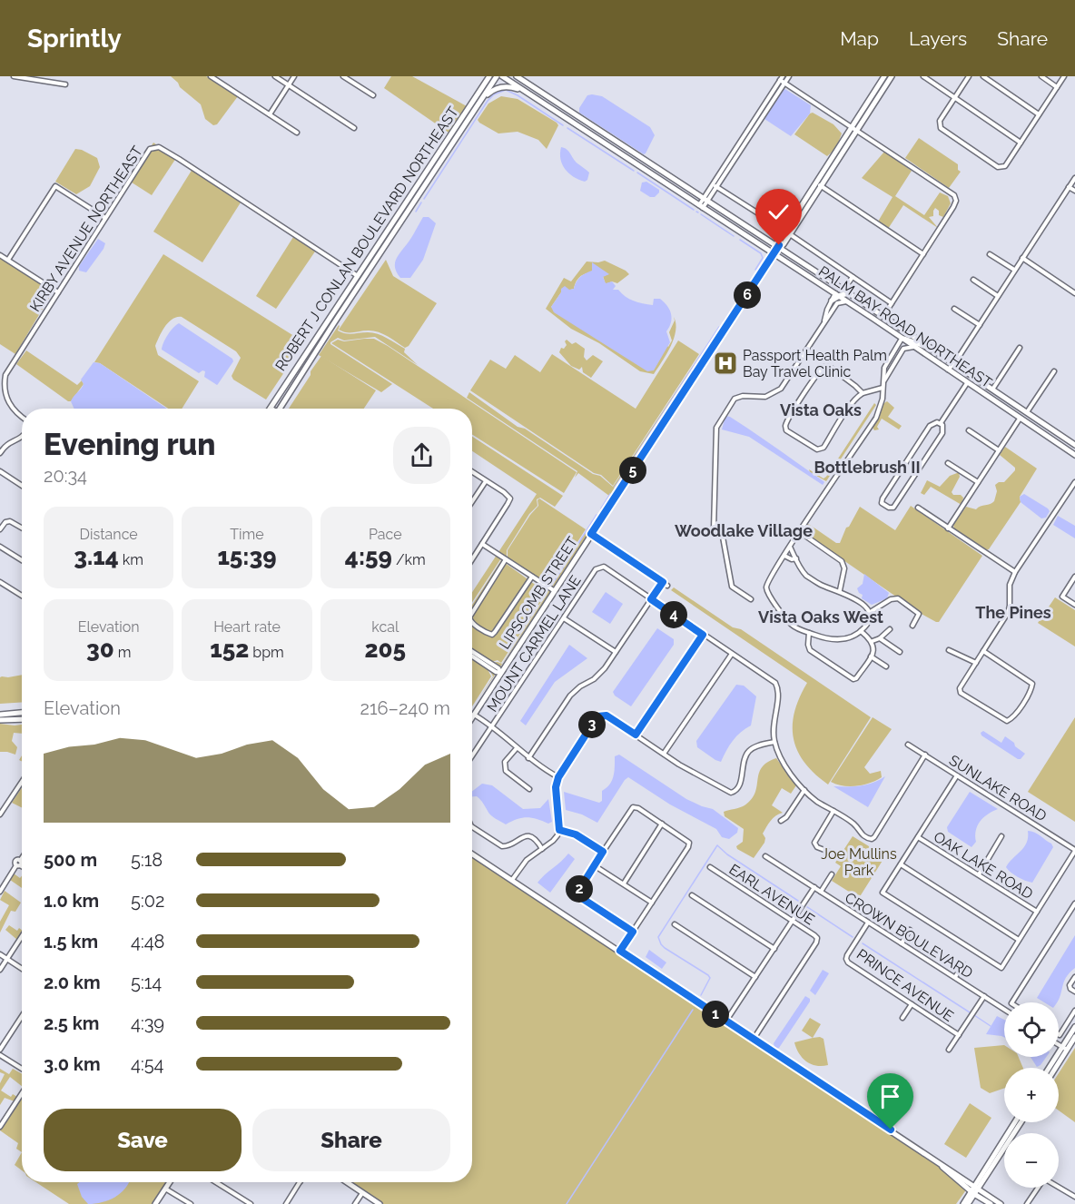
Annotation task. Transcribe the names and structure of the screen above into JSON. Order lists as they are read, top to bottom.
{
  "streets": {
    "main road": ["ROBERT J CONLAN BOULEVARD NORTHEAST", "PALM BAY ROAD NORTHEAST", "LIPSCOMB STREET"],
    "street": [
      "KIRBY AVENUE NORTHEAST",
      "MOUNT CARMEL LANE",
      "SUNLAKE ROAD",
      "OAK LAKE ROAD",
      "EARL AVENUE",
      "CROWN BOULEVARD",
      "PRINCE AVENUE"
    ]
  },
  "crossings": [
    ["KIRBY AVENUE NORTHEAST", "ROBERT J CONLAN BOULEVARD NORTHEAST"],
    ["PALM BAY ROAD NORTHEAST", "LIPSCOMB STREET"],
    ["MOUNT CARMEL LANE", "SUNLAKE ROAD"],
    ["CROWN BOULEVARD", "PRINCE AVENUE"]
  ],
  "districts": [
    "Vista Oaks",
    "Bottlebrush II",
    "Woodlake Village",
    "The Pines",
    "Vista Oaks West"
  ],
  "parks": ["Joe Mullins Park"],
  "places": {
    "hospital": ["Passport Health Palm Bay Travel Clinic"]
  },
  "page": {
    "header": "Sprintly",
    "nav": ["Map", "Layers", "Share"],
    "pins": [
      "6",
      "5",
      "4",
      "3",
      "2",
      "1"
    ],
    "heading": ["Evening run", "20:34"],
    "stats": [
      ["Distance", "3.14 km"],
      ["Time", "15:39"],
      ["Pace", "4:59 /km"],
      ["Elevation", "30 m"],
      ["Heart rate", "152 bpm"],
      ["kcal", "205"]
    ],
    "chart": ["Elevation", "216–240 m"],
    "list": [
      {
        "name": "500 m",
        "note": "5:18"
      },
      {
        "name": "1.0 km",
        "note": "5:02"
      },
      {
        "name": "1.5 km",
        "note": "4:48"
      },
      {
        "name": "2.0 km",
        "note": "5:14"
      },
      {
        "name": "2.5 km",
        "note": "4:39"
      },
      {
        "name": "3.0 km",
        "note": "4:54"
      }
    ],
    "map_buttons": ["+", "−"],
    "buttons": ["Save", "Share"]
  }
}
